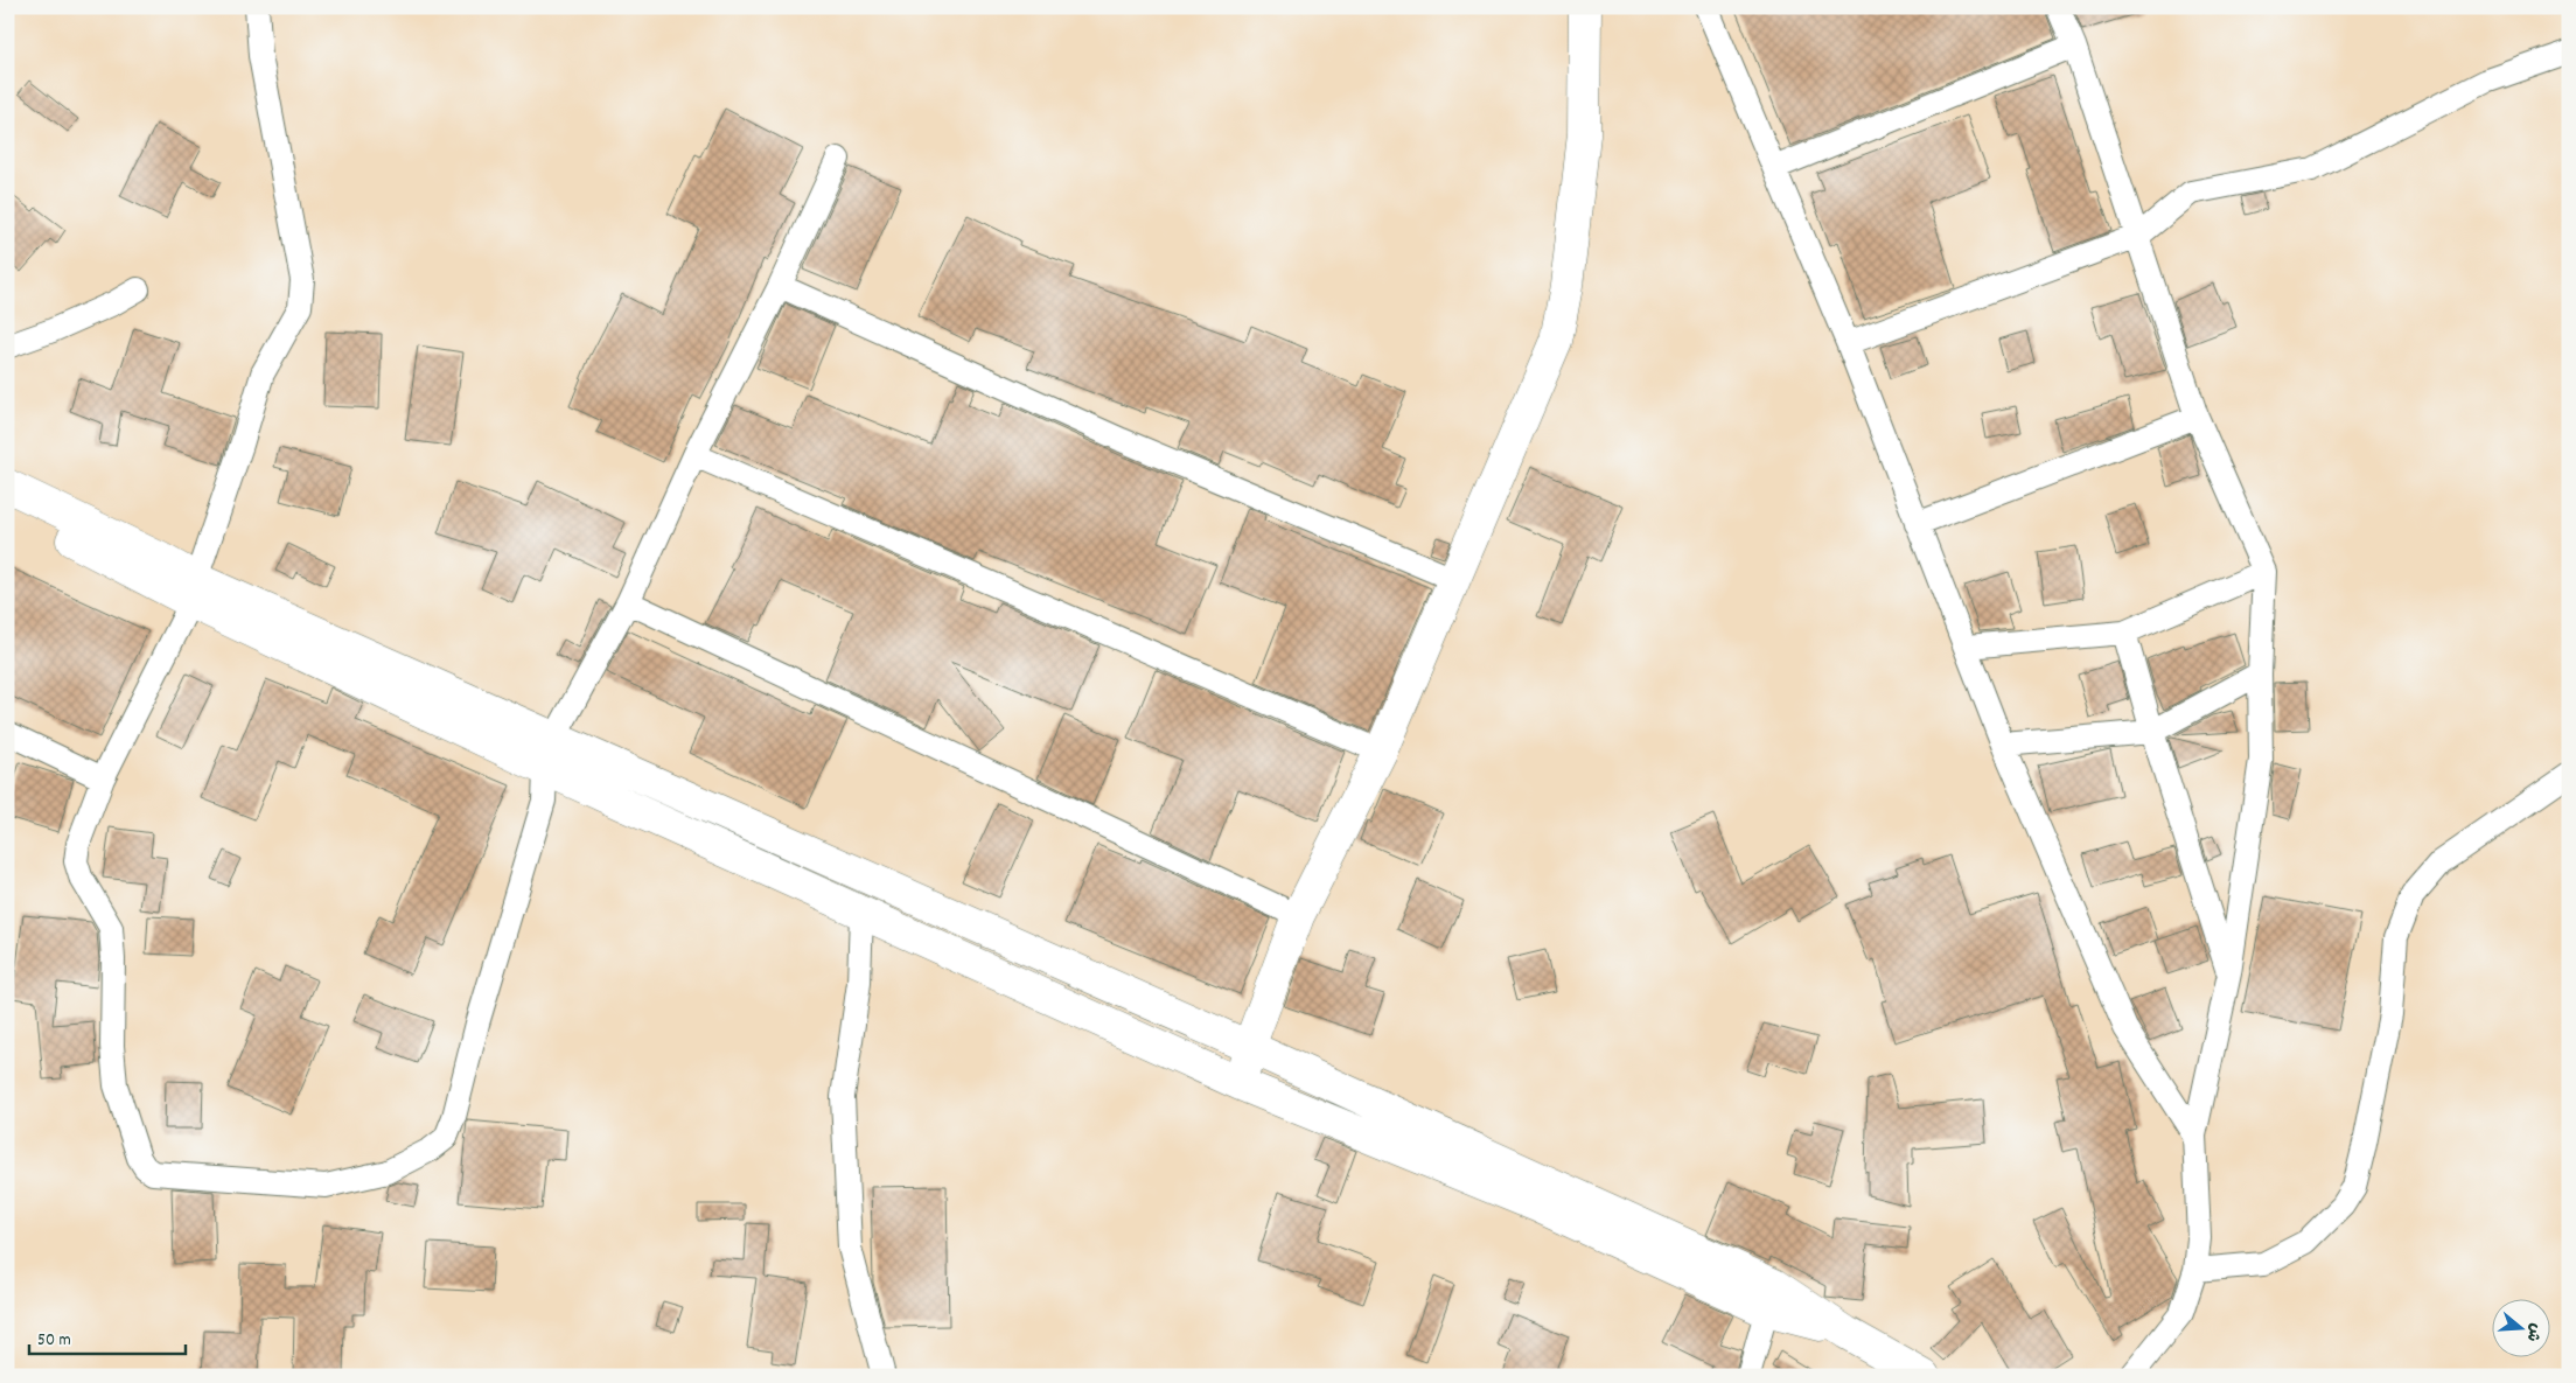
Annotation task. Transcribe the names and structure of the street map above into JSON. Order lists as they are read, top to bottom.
{
  "scale_bar": "50 m",
  "north": "right"
}
